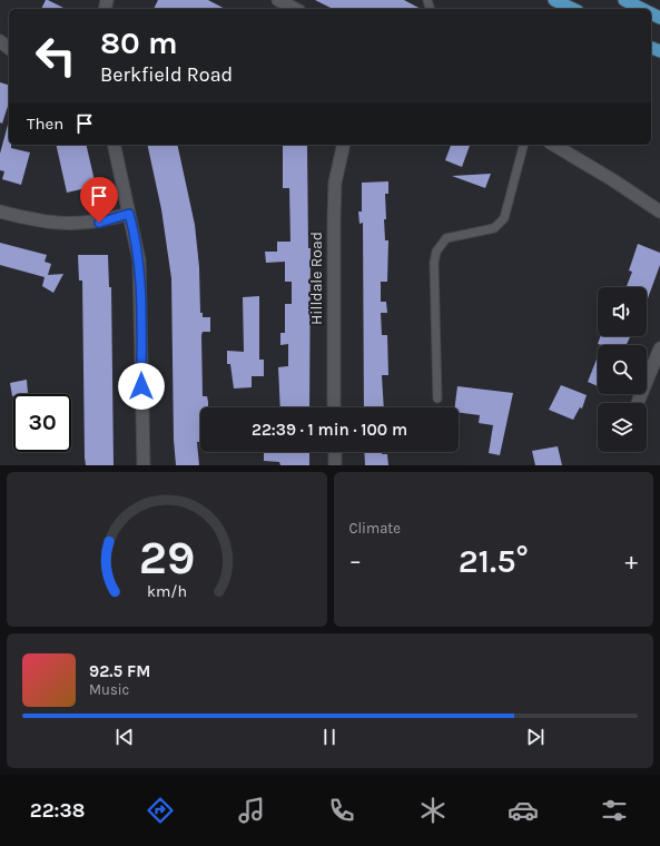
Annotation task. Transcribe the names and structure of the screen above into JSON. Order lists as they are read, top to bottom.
{
  "streets": {
    "street": ["Hilldale Road"]
  },
  "page": {
    "turn": ["80 m", "Berkfield Road"],
    "then": "Then",
    "limit": "30",
    "trip": "22:39 · 1 min · 100 m",
    "tile": "Climate",
    "heat": ["−", "21.5°", "+"],
    "song": ["92.5 FM", "Music"],
    "tabs": "22:38",
    "gauge": ["29", "km/h"]
  }
}
